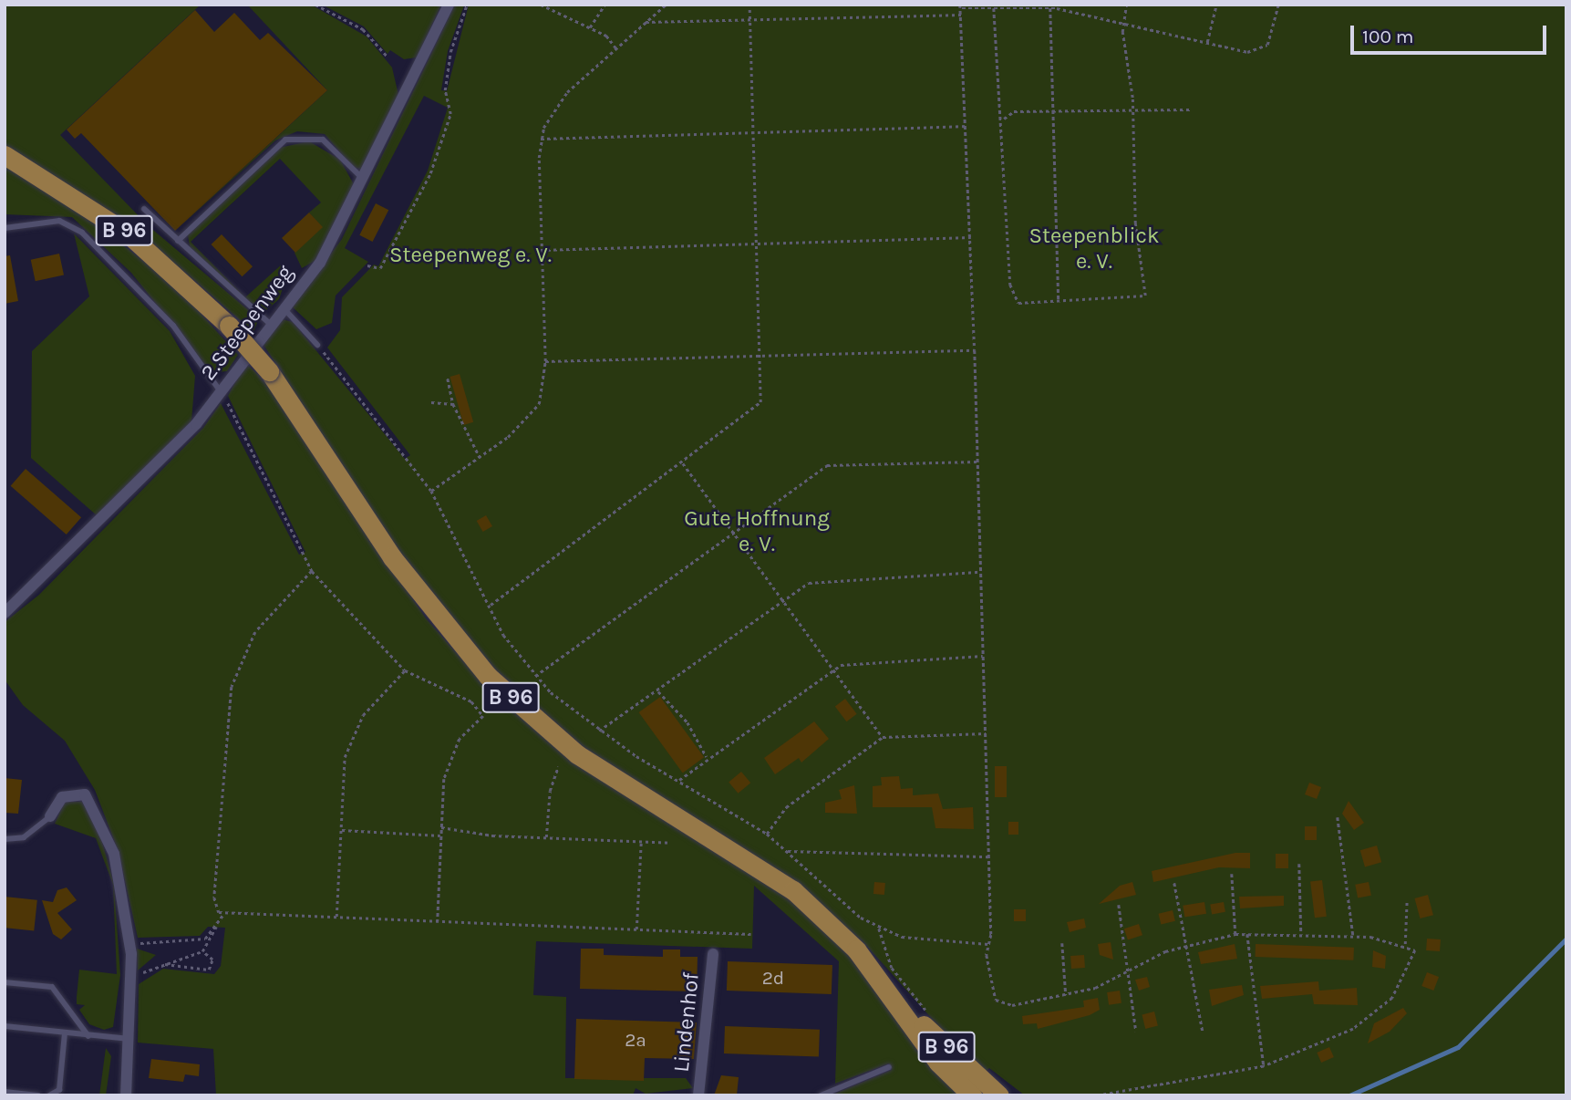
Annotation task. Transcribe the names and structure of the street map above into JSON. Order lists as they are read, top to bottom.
{
  "streets": {
    "main road": ["B 96"],
    "street": ["2.Steepenweg", "Lindenhof"]
  },
  "parks": ["Steepenblick e. V.", "Steepenweg e. V.", "Gute Hoffnung e. V."],
  "house_numbers": ["2d", "2a"],
  "scale_bar": "100 m"
}
